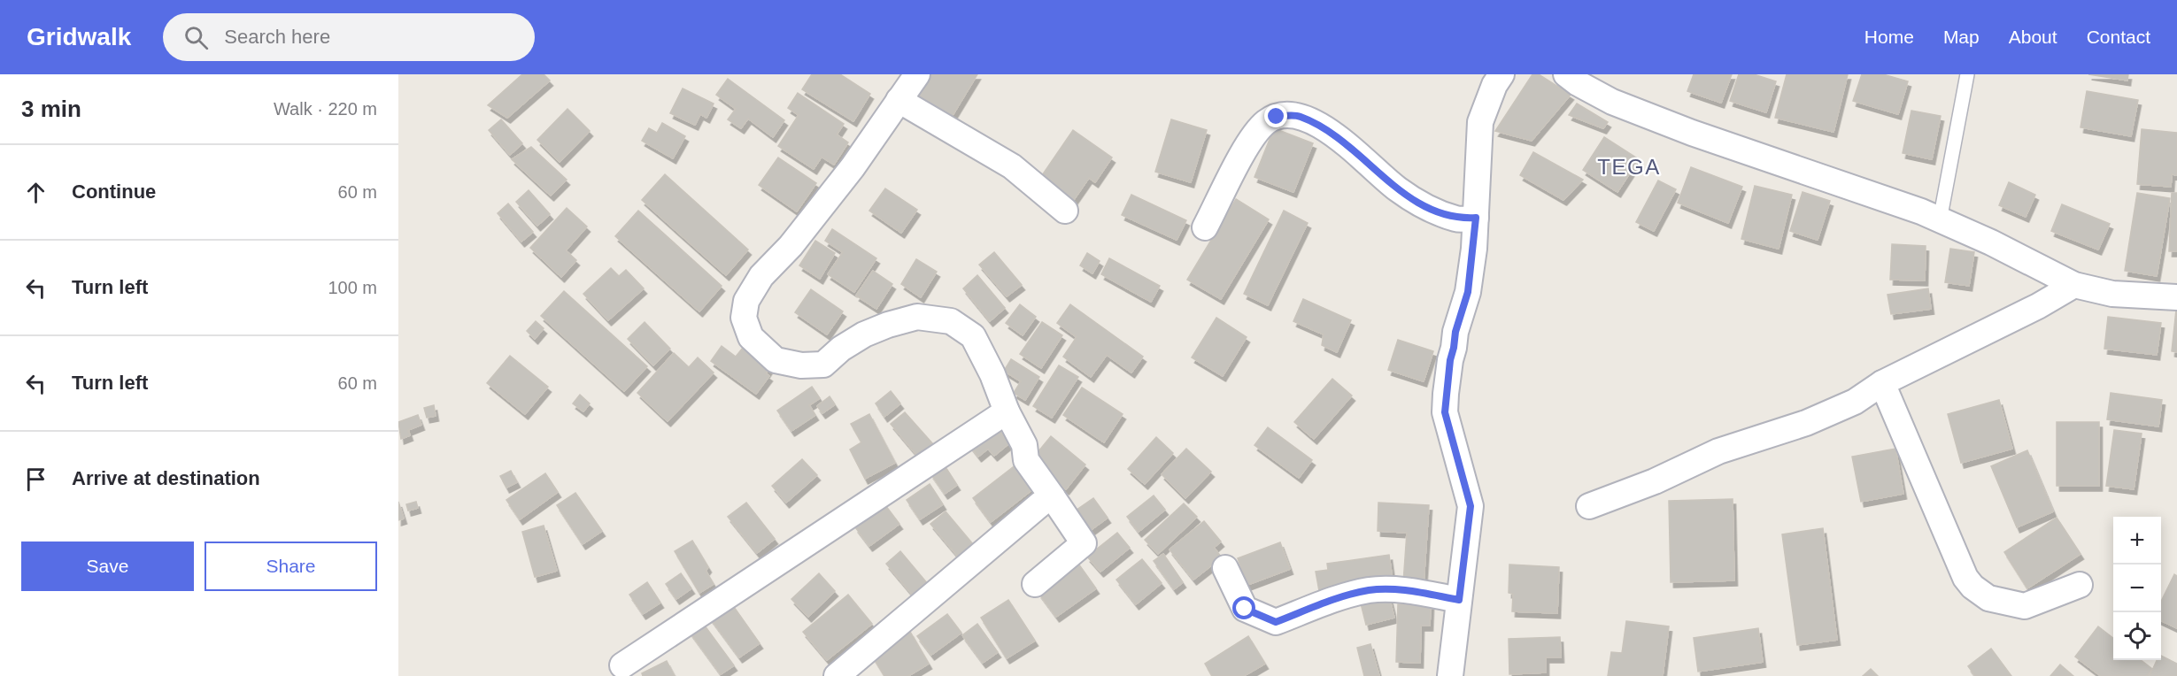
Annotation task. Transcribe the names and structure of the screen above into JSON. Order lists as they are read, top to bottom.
{
  "districts": ["TEGA"],
  "page": {
    "header": "Gridwalk",
    "search": "Search here",
    "nav": [
      "Home",
      "Map",
      "About",
      "Contact"
    ],
    "heading": ["3 min", "Walk · 220 m"],
    "list": [
      ["Continue", "60 m"],
      ["Turn left", "100 m"],
      ["Turn left", "60 m"],
      "Arrive at destination"
    ],
    "map_buttons": ["+", "−"],
    "buttons": ["Save", "Share"]
  }
}
